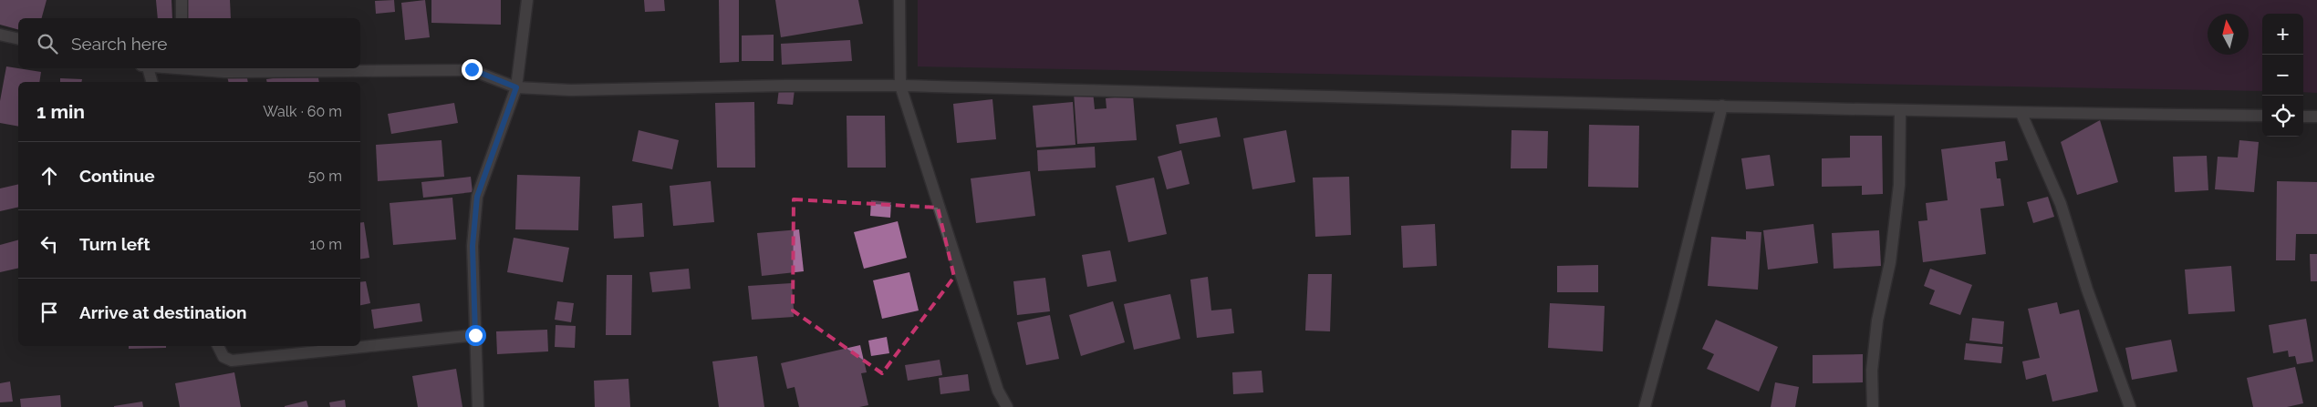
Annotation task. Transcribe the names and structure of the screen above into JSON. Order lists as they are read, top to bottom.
{
  "north": "top",
  "page": {
    "map_buttons": ["+", "−"],
    "search": "Search here",
    "heading": ["1 min", "Walk · 60 m"],
    "list": [
      ["Continue", "50 m"],
      ["Turn left", "10 m"],
      "Arrive at destination"
    ]
  }
}
